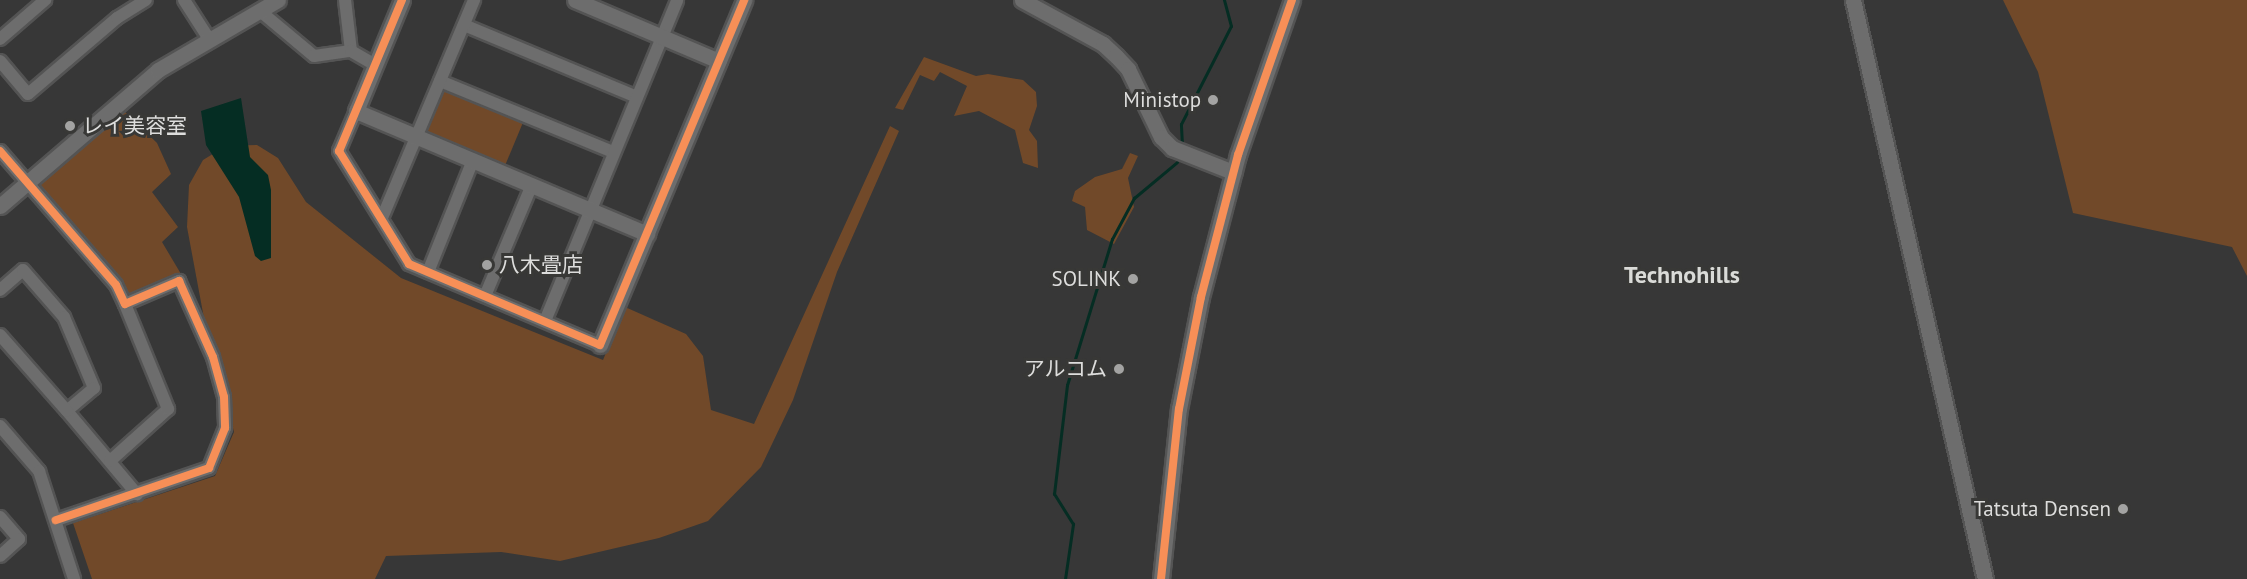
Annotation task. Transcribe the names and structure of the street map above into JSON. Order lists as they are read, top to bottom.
{
  "districts": ["Technohills"],
  "places": [
    "Ministop",
    "レイ美容室",
    "八木畳店",
    "SOLINK",
    "アルコム",
    "Tatsuta Densen"
  ]
}
